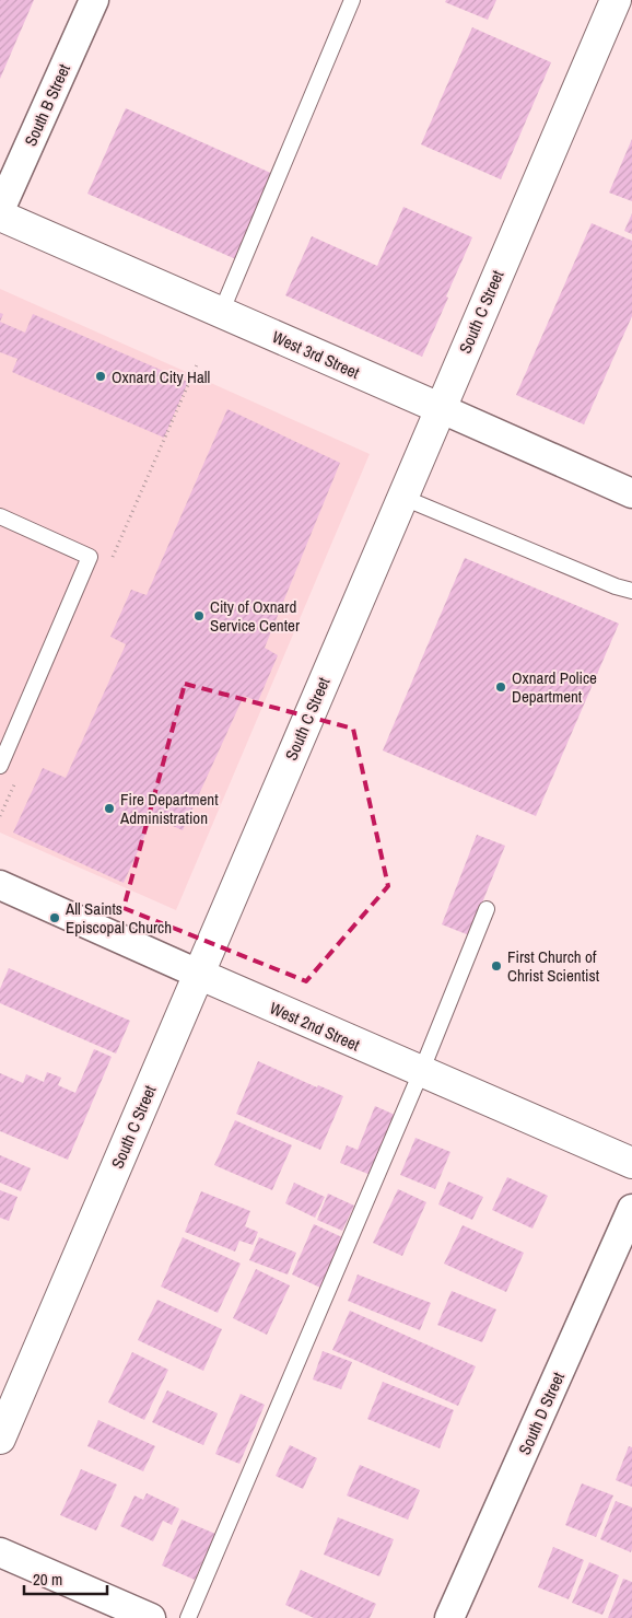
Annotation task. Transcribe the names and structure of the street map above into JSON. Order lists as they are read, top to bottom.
{
  "streets": {
    "street": [
      "South B Street",
      "South C Street",
      "West 3rd Street",
      "West 2nd Street",
      "South D Street"
    ]
  },
  "crossings": [
    ["South C Street", "West 3rd Street"],
    ["South C Street", "West 2nd Street"]
  ],
  "places": [
    "Oxnard City Hall",
    "City of Oxnard Service Center",
    "Oxnard Police Department",
    "Fire Department Administration",
    "All Saints Episcopal Church",
    "First Church of Christ Scientist"
  ],
  "scale_bar": "20 m"
}
